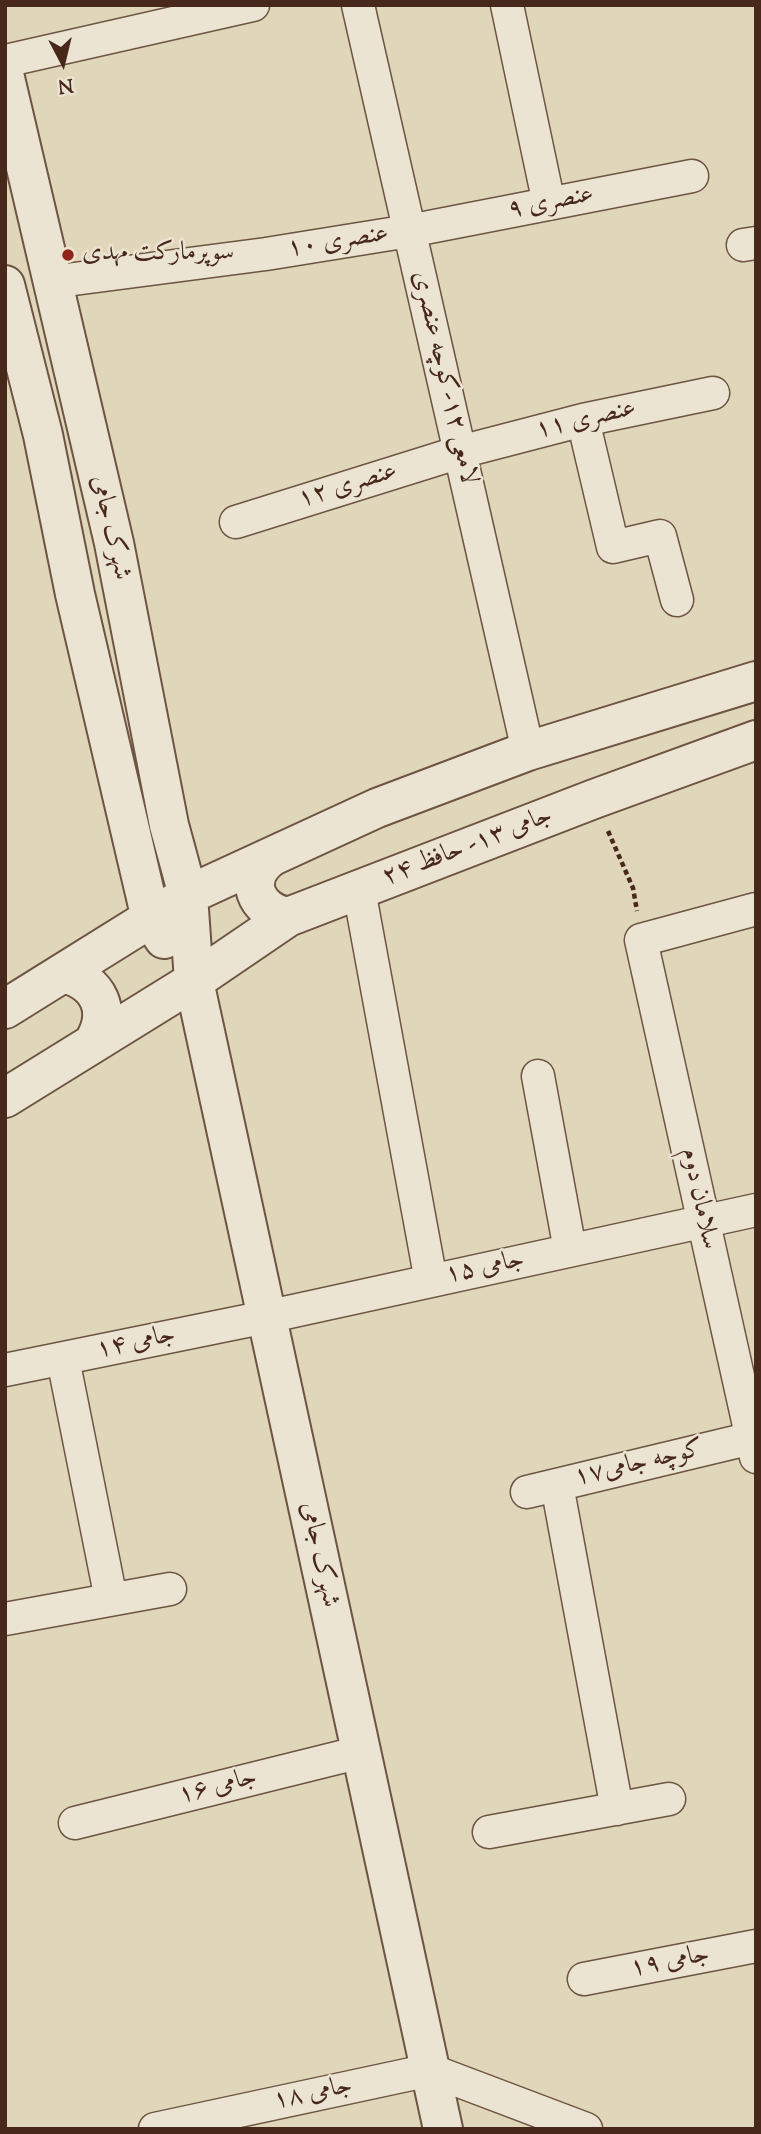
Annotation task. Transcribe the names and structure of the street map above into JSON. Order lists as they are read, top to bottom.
{
  "streets": {
    "street": [
      "۹ عنصری",
      "۱۰ عنصری",
      "لامعی ۱۲-کوچه عنصری",
      "۱۱ عنصری",
      "۱۲ عنصری",
      "شهرک جامی",
      "جامی ۱۳- حافظ ۲۴",
      "سلامان دوم",
      "۱۵ جامی",
      "۱۴ جامی",
      "کوچه جامی۱۷",
      "۱۶ جامی",
      "۱۹ جامی",
      "۱۸ جامی"
    ]
  },
  "crossings": [
    ["۹ عنصری", "۱۰ عنصری"],
    ["۹ عنصری", "لامعی ۱۲-کوچه عنصری"],
    ["۱۰ عنصری", "لامعی ۱۲-کوچه عنصری"],
    ["۱۰ عنصری", "شهرک جامی"],
    ["لامعی ۱۲-کوچه عنصری", "۱۱ عنصری"],
    ["لامعی ۱۲-کوچه عنصری", "۱۲ عنصری"],
    ["۱۱ عنصری", "۱۲ عنصری"],
    ["شهرک جامی", "جامی ۱۳- حافظ ۲۴"],
    ["شهرک جامی", "۱۵ جامی"],
    ["شهرک جامی", "۱۴ جامی"],
    ["شهرک جامی", "۱۶ جامی"],
    ["شهرک جامی", "۱۸ جامی"],
    ["سلامان دوم", "۱۵ جامی"],
    ["سلامان دوم", "کوچه جامی۱۷"],
    ["۱۵ جامی", "۱۴ جامی"]
  ],
  "places": ["سوپرمارکت مهدی"],
  "north": "bottom"
}
